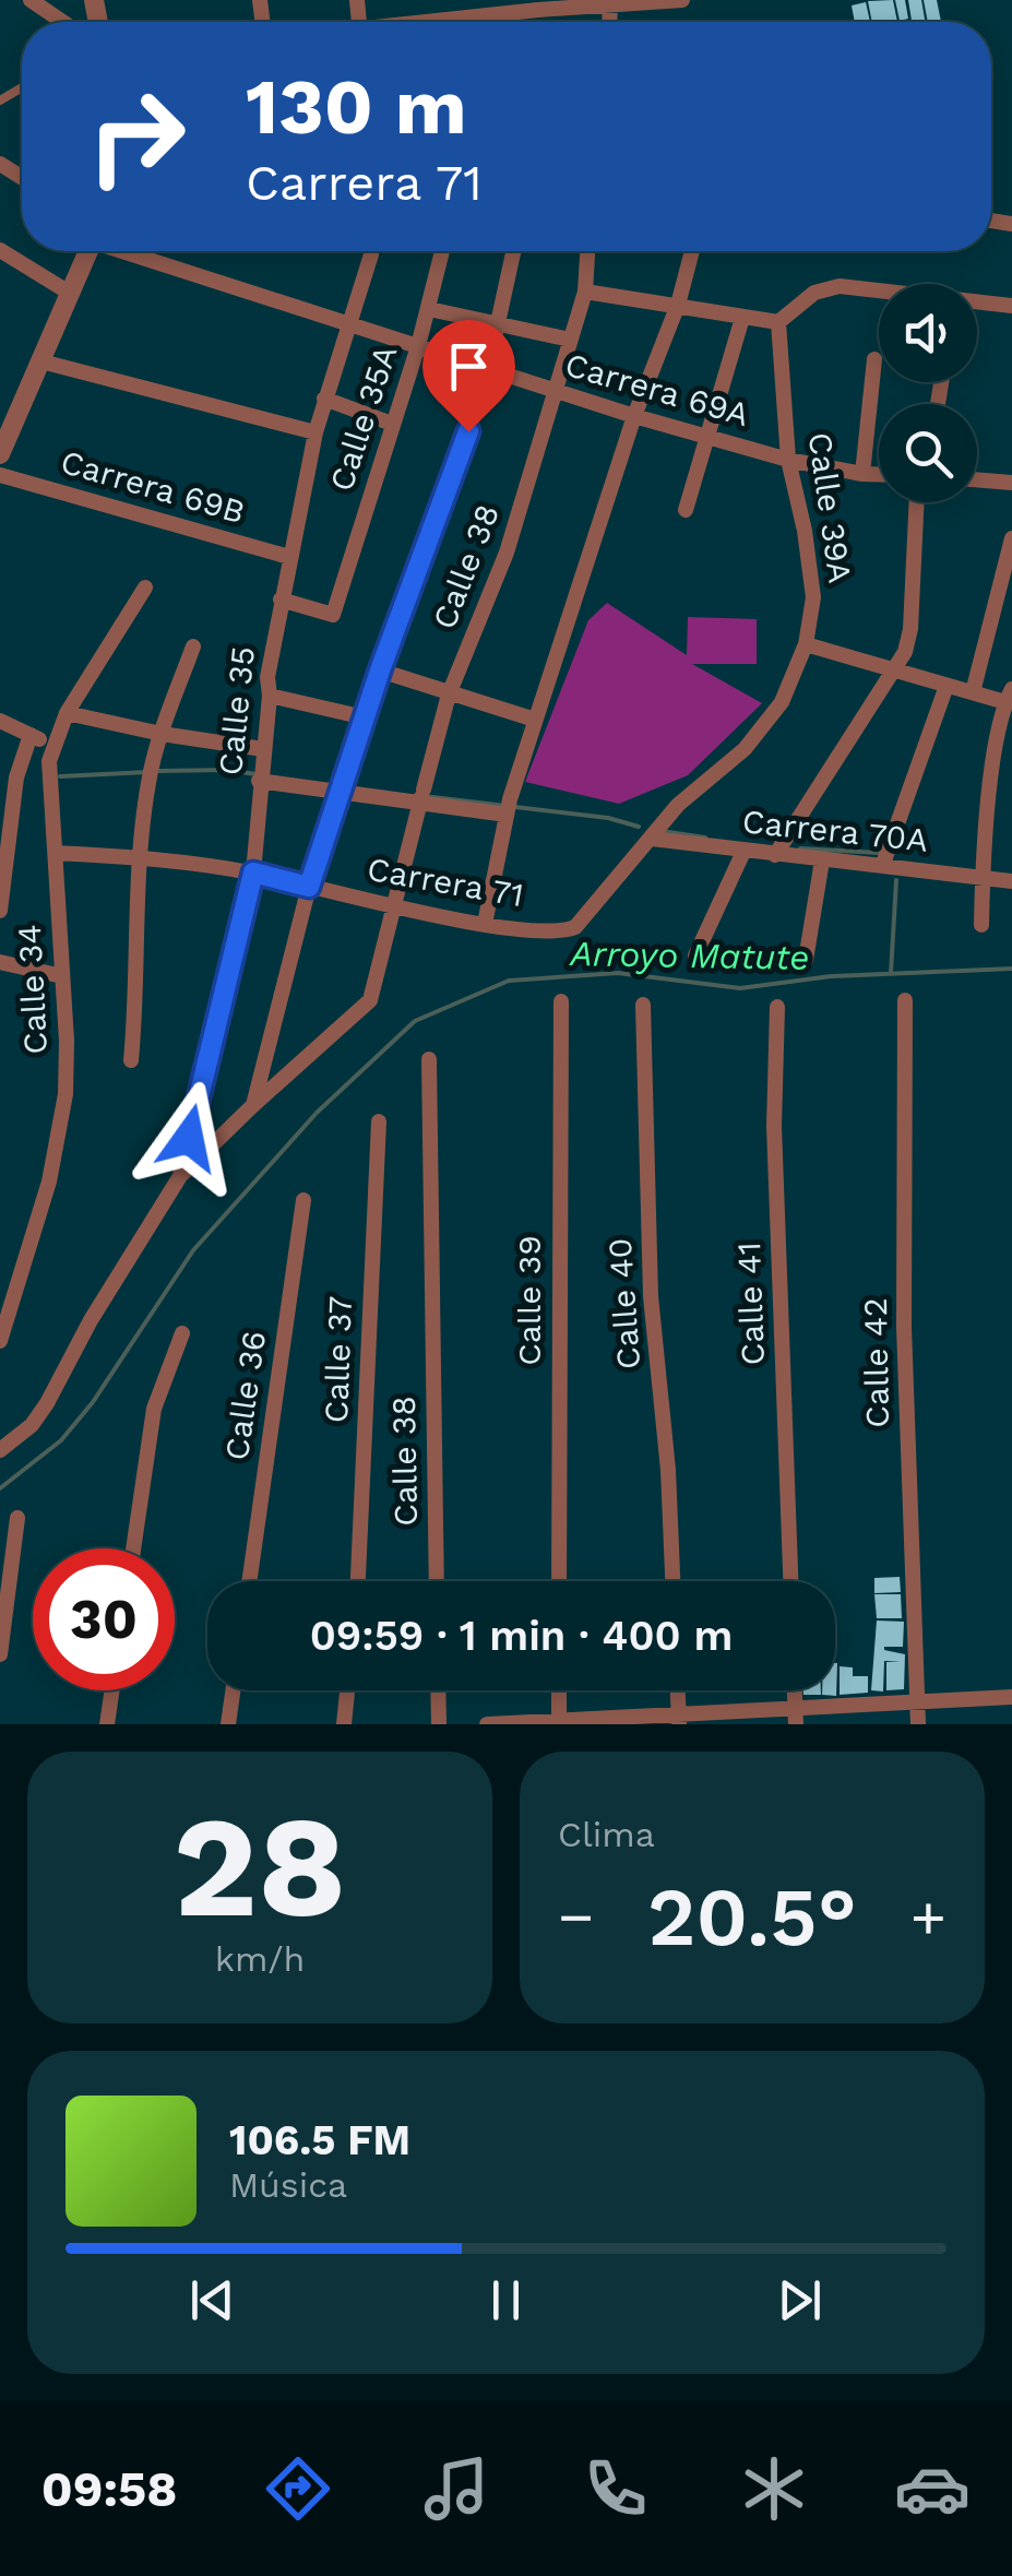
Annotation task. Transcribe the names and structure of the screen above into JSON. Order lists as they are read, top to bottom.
{
  "streets": {
    "street": [
      "Carrera 69A",
      "Calle 35A",
      "Carrera 69B",
      "Calle 39A",
      "Calle 38",
      "Calle 35",
      "Carrera 70A",
      "Carrera 71",
      "Calle 34",
      "Calle 39",
      "Calle 40",
      "Calle 41",
      "Calle 37",
      "Calle 42",
      "Calle 36"
    ]
  },
  "crossings": [
    ["Carrera 69A", "Calle 35A"],
    ["Carrera 69A", "Calle 39A"],
    ["Carrera 69A", "Calle 38"],
    ["Carrera 69A", "Calle 35"],
    ["Calle 35A", "Calle 35"],
    ["Carrera 69B", "Calle 35"],
    ["Calle 39A", "Carrera 70A"],
    ["Calle 39A", "Carrera 71"],
    ["Calle 38", "Carrera 71"],
    ["Calle 35", "Carrera 71"],
    ["Carrera 71", "Calle 34"]
  ],
  "water": ["Arroyo Matute"],
  "page": {
    "turn": ["130 m", "Carrera 71"],
    "limit": "30",
    "trip": "09:59 · 1 min · 400 m",
    "tile": [
      ["28", "km/h"],
      "Clima"
    ],
    "heat": ["−", "20.5°", "+"],
    "song": ["106.5 FM", "Música"],
    "tabs": "09:58"
  }
}
